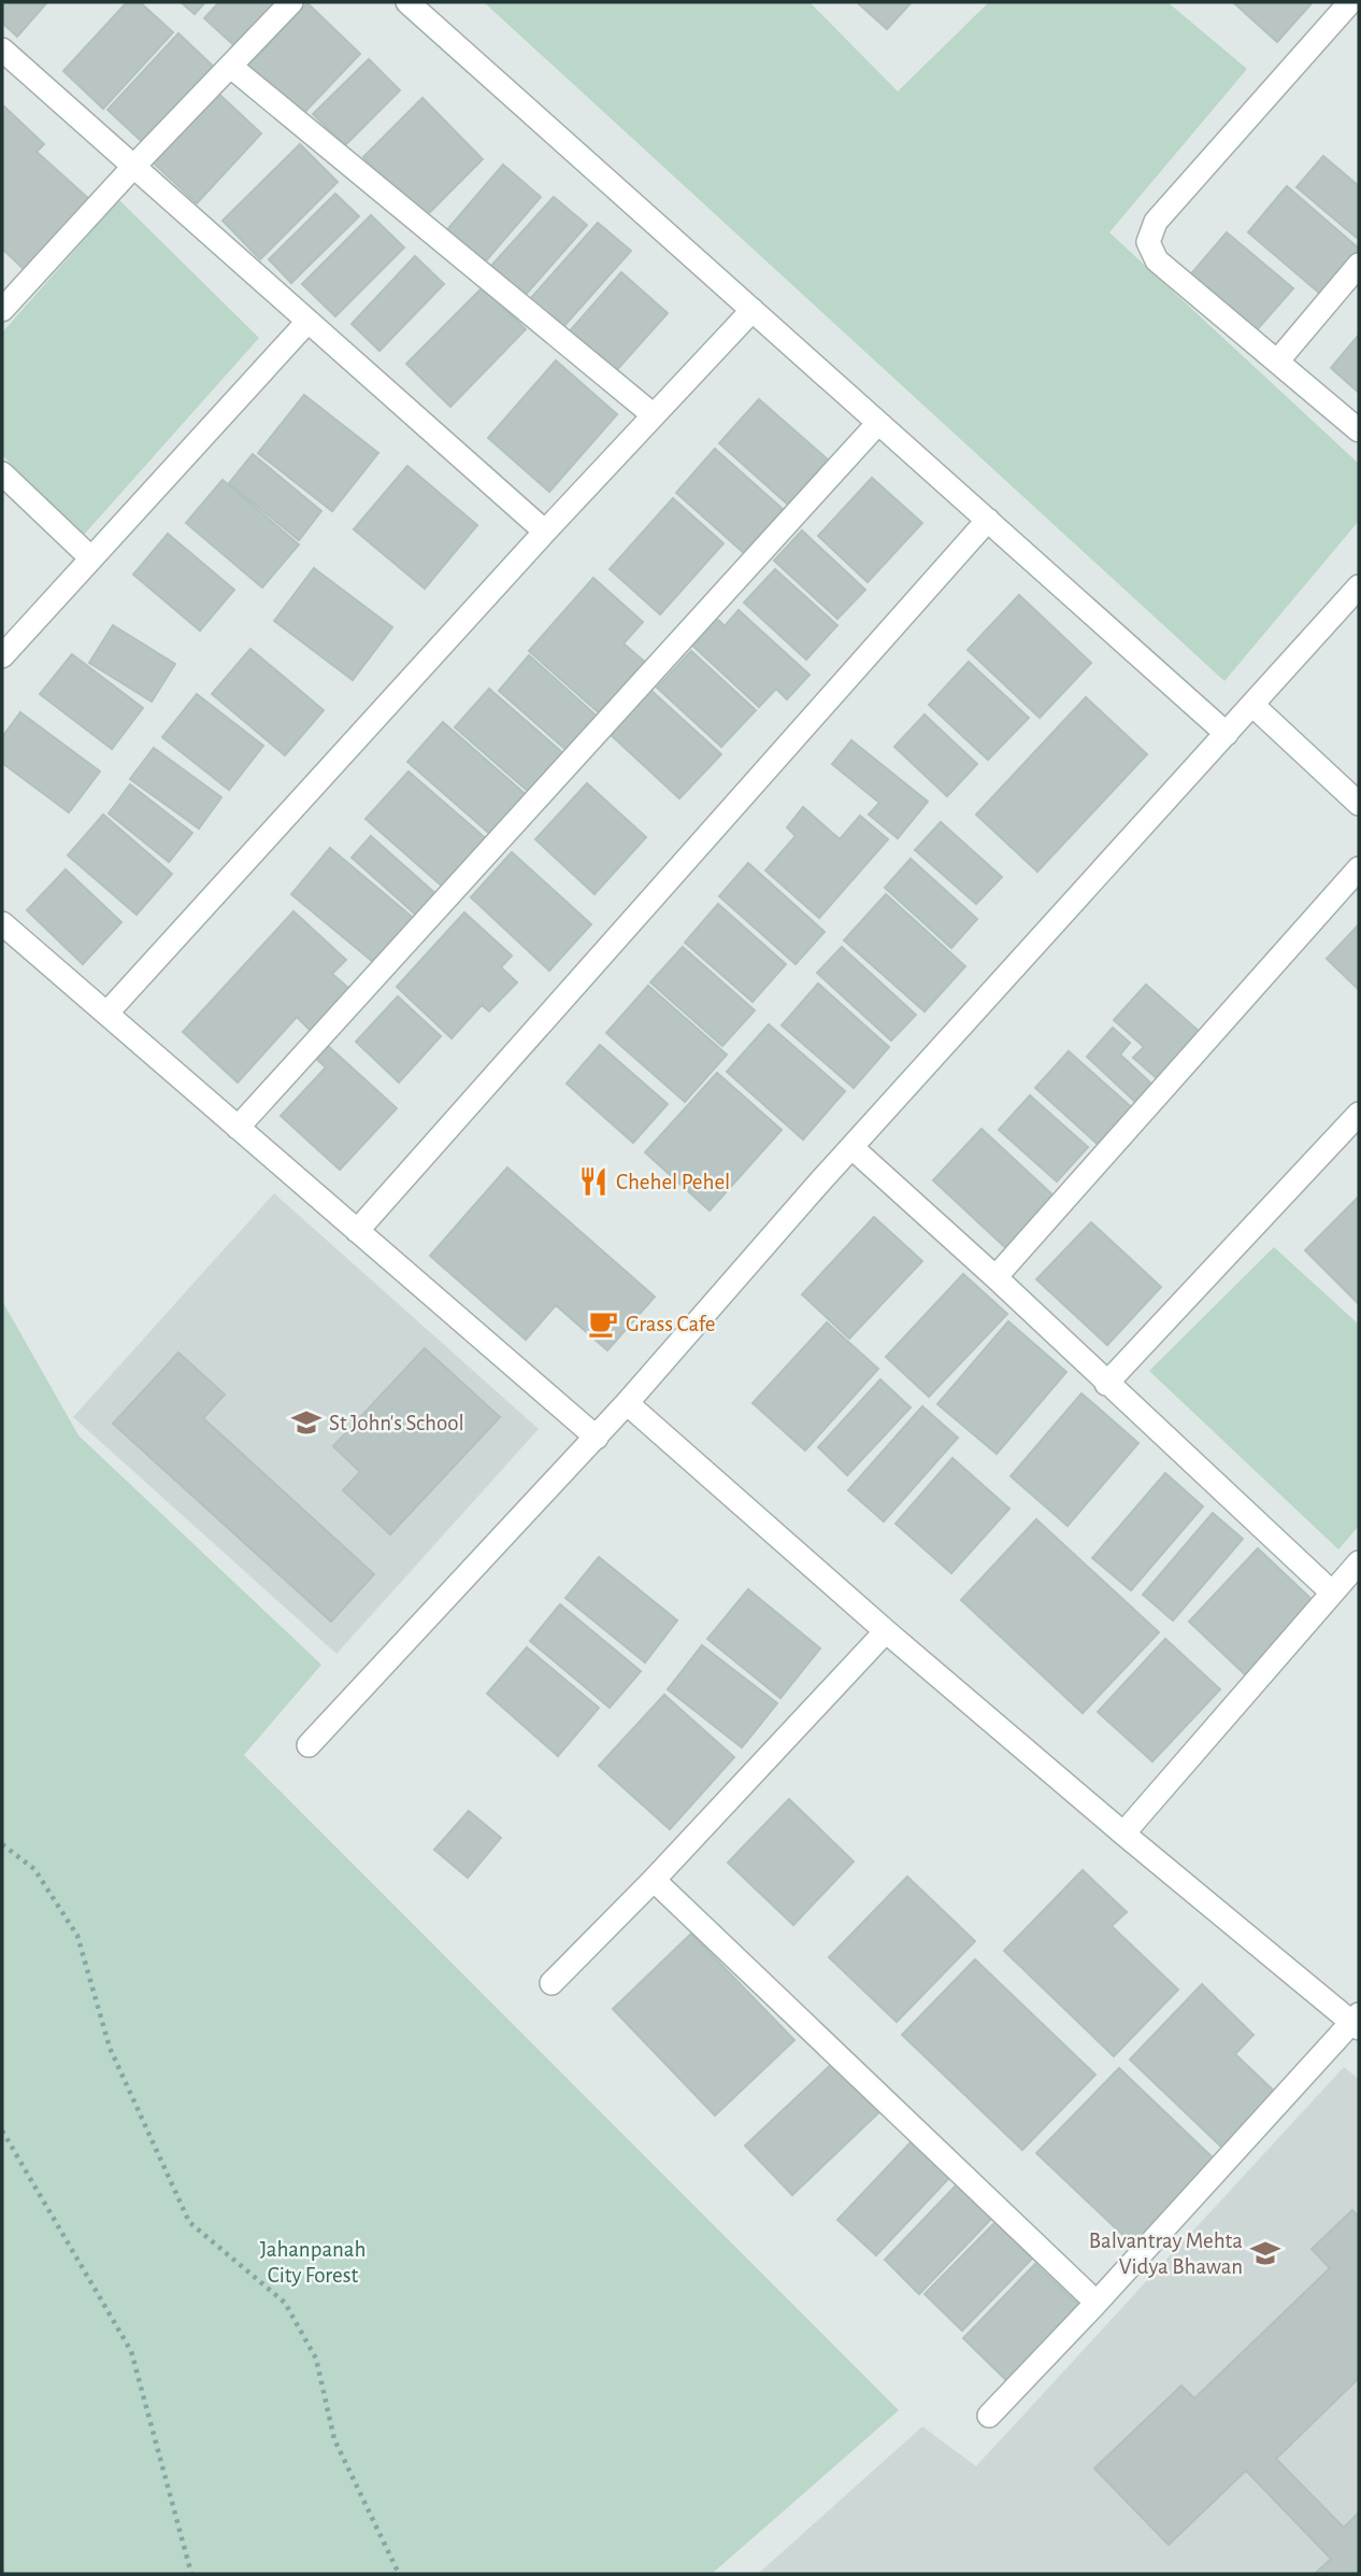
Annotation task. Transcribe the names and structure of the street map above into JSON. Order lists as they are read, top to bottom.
{
  "parks": ["Jahanpanah City Forest"],
  "places": {
    "restaurant": ["Chehel Pehel"],
    "cafe": ["Grass Cafe"],
    "school or university": ["St John's School", "Balvantray Mehta Vidya Bhawan"]
  }
}
